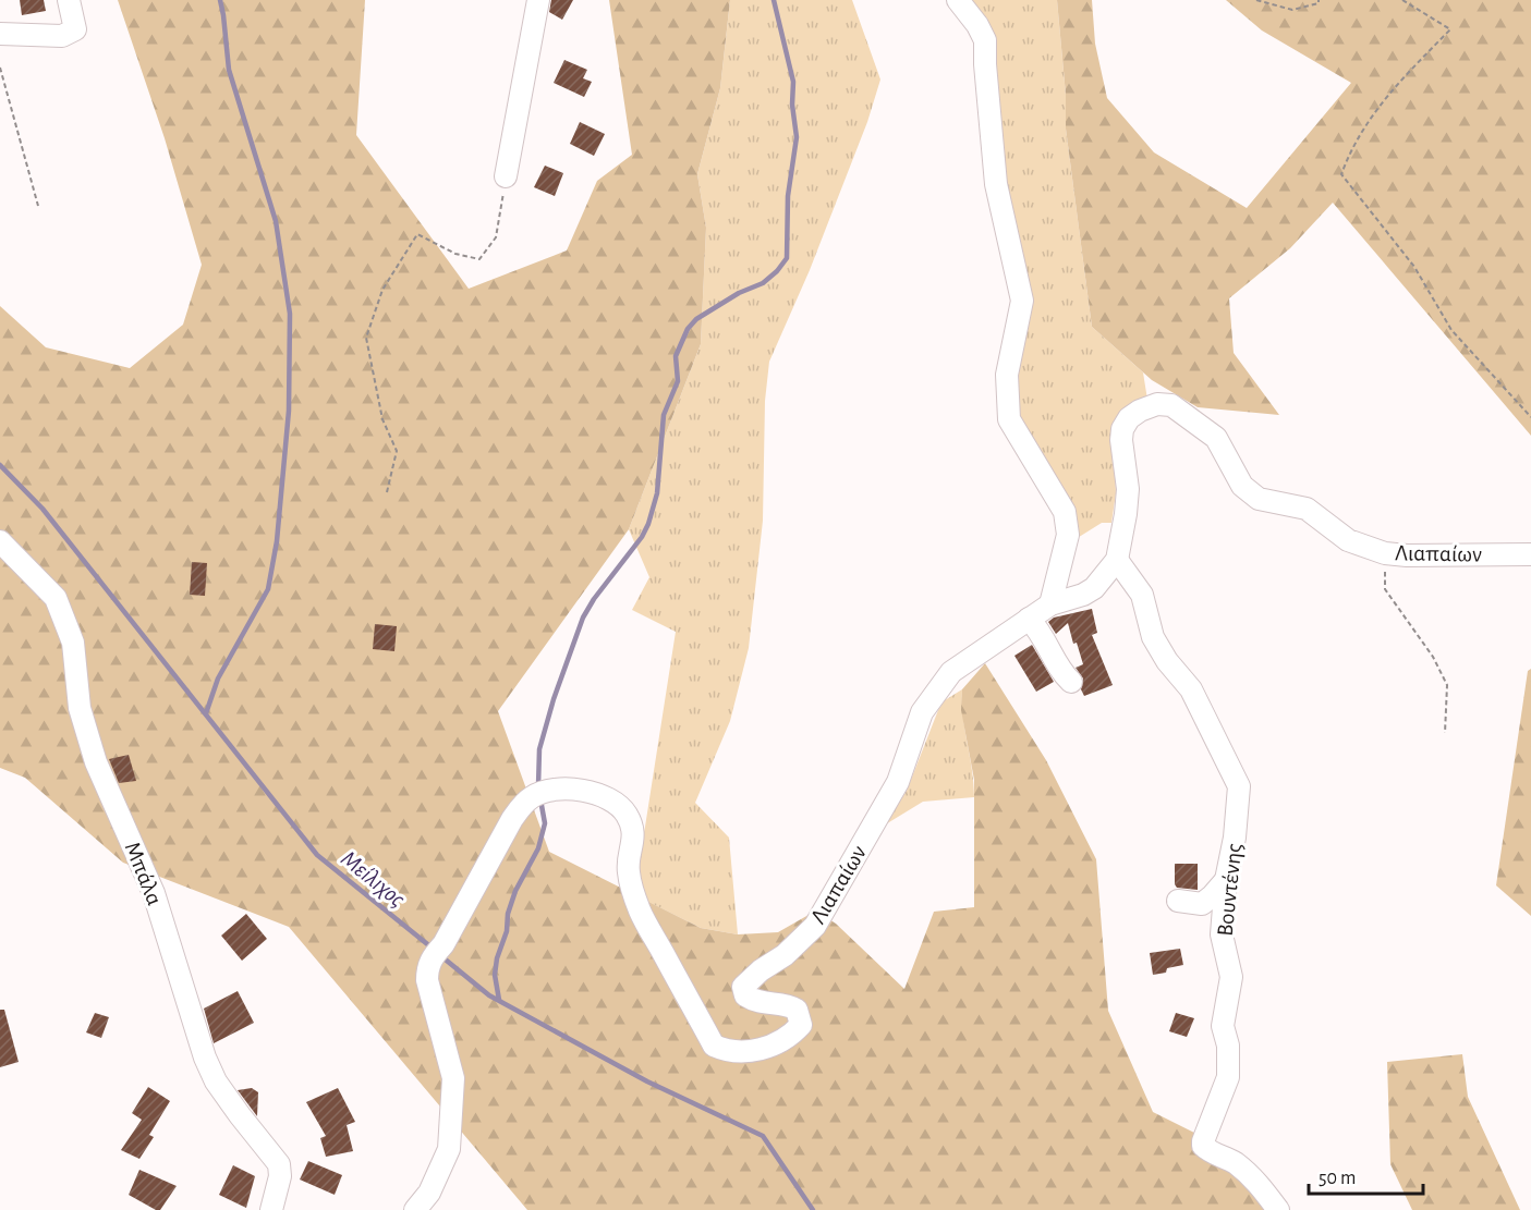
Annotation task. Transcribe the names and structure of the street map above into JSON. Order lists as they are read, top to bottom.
{
  "streets": {
    "street": ["Λιαπαίων", "Μπάλα", "Βουντένης"]
  },
  "crossings": [
    ["Λιαπαίων", "Βουντένης"]
  ],
  "water": ["Μείλιχος"],
  "scale_bar": "50 m"
}
